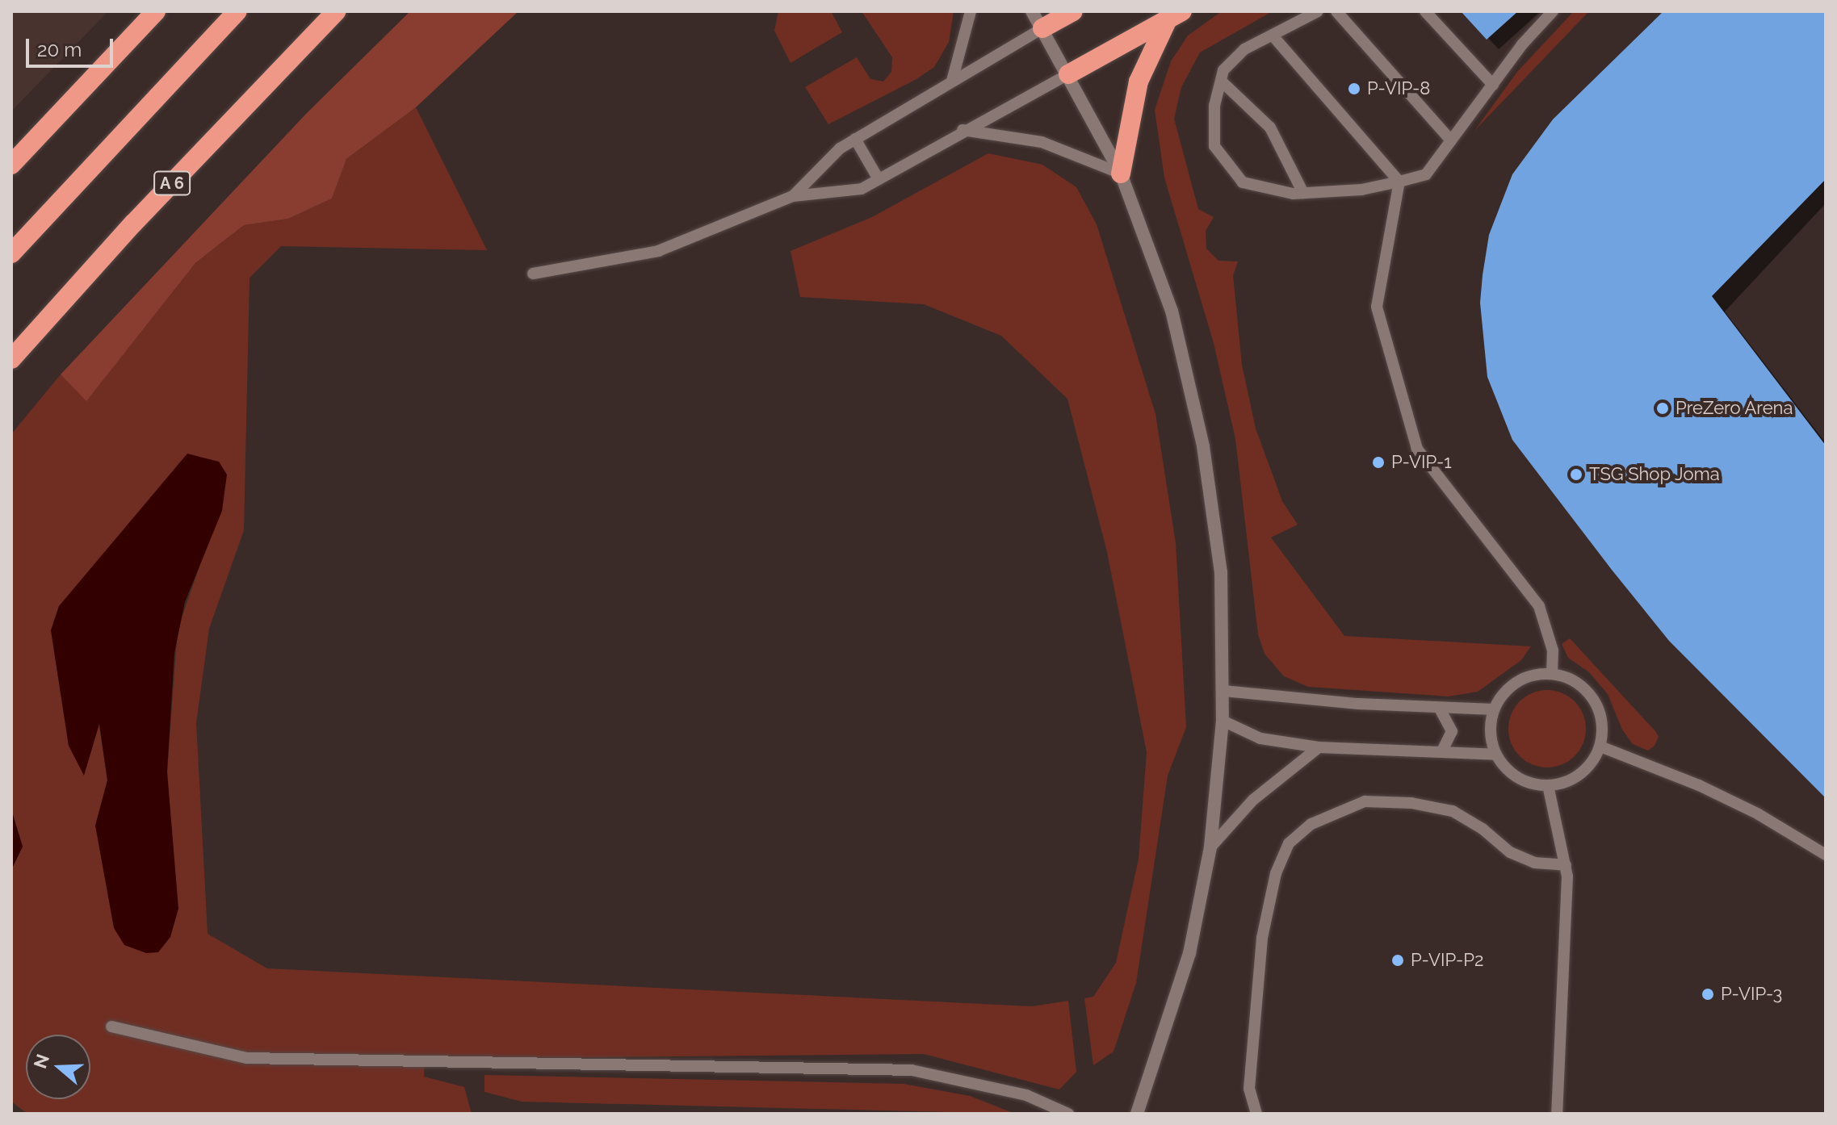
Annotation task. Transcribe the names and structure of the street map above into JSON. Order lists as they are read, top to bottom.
{
  "streets": {
    "highway": ["A 6"]
  },
  "places": [
    "P-VIP-8",
    "PreZero Arena",
    "P-VIP-1",
    "TSG Shop Joma",
    "P-VIP-P2",
    "P-VIP-3"
  ],
  "scale_bar": "20 m",
  "north": "left"
}
